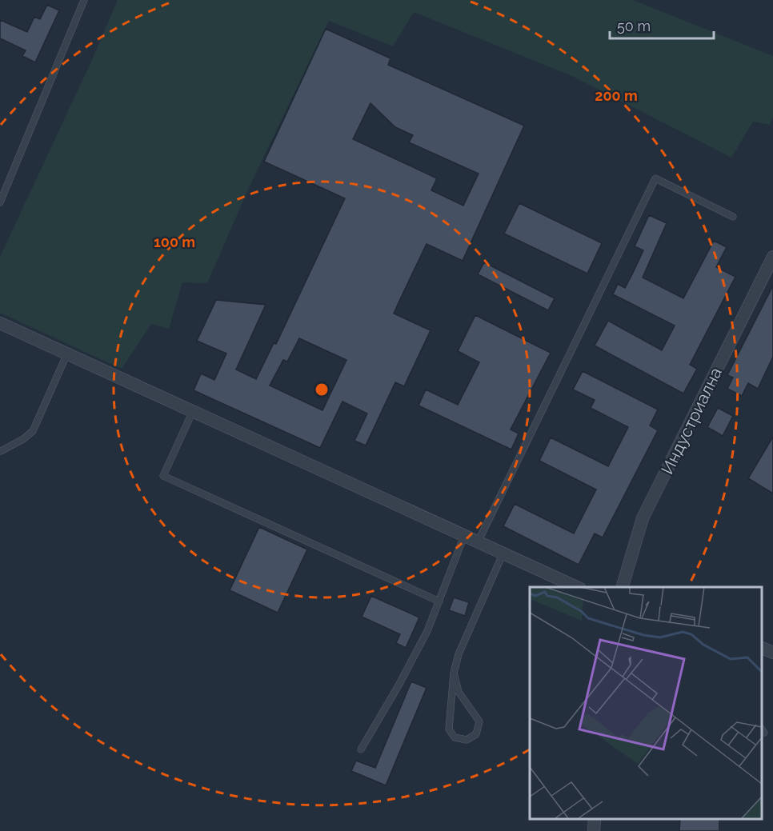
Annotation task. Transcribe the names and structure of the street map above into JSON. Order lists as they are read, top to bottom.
{
  "streets": {
    "street": ["Индустриална"]
  },
  "scale_bar": "50 m",
  "rings": ["200 m", "100 m"]
}
